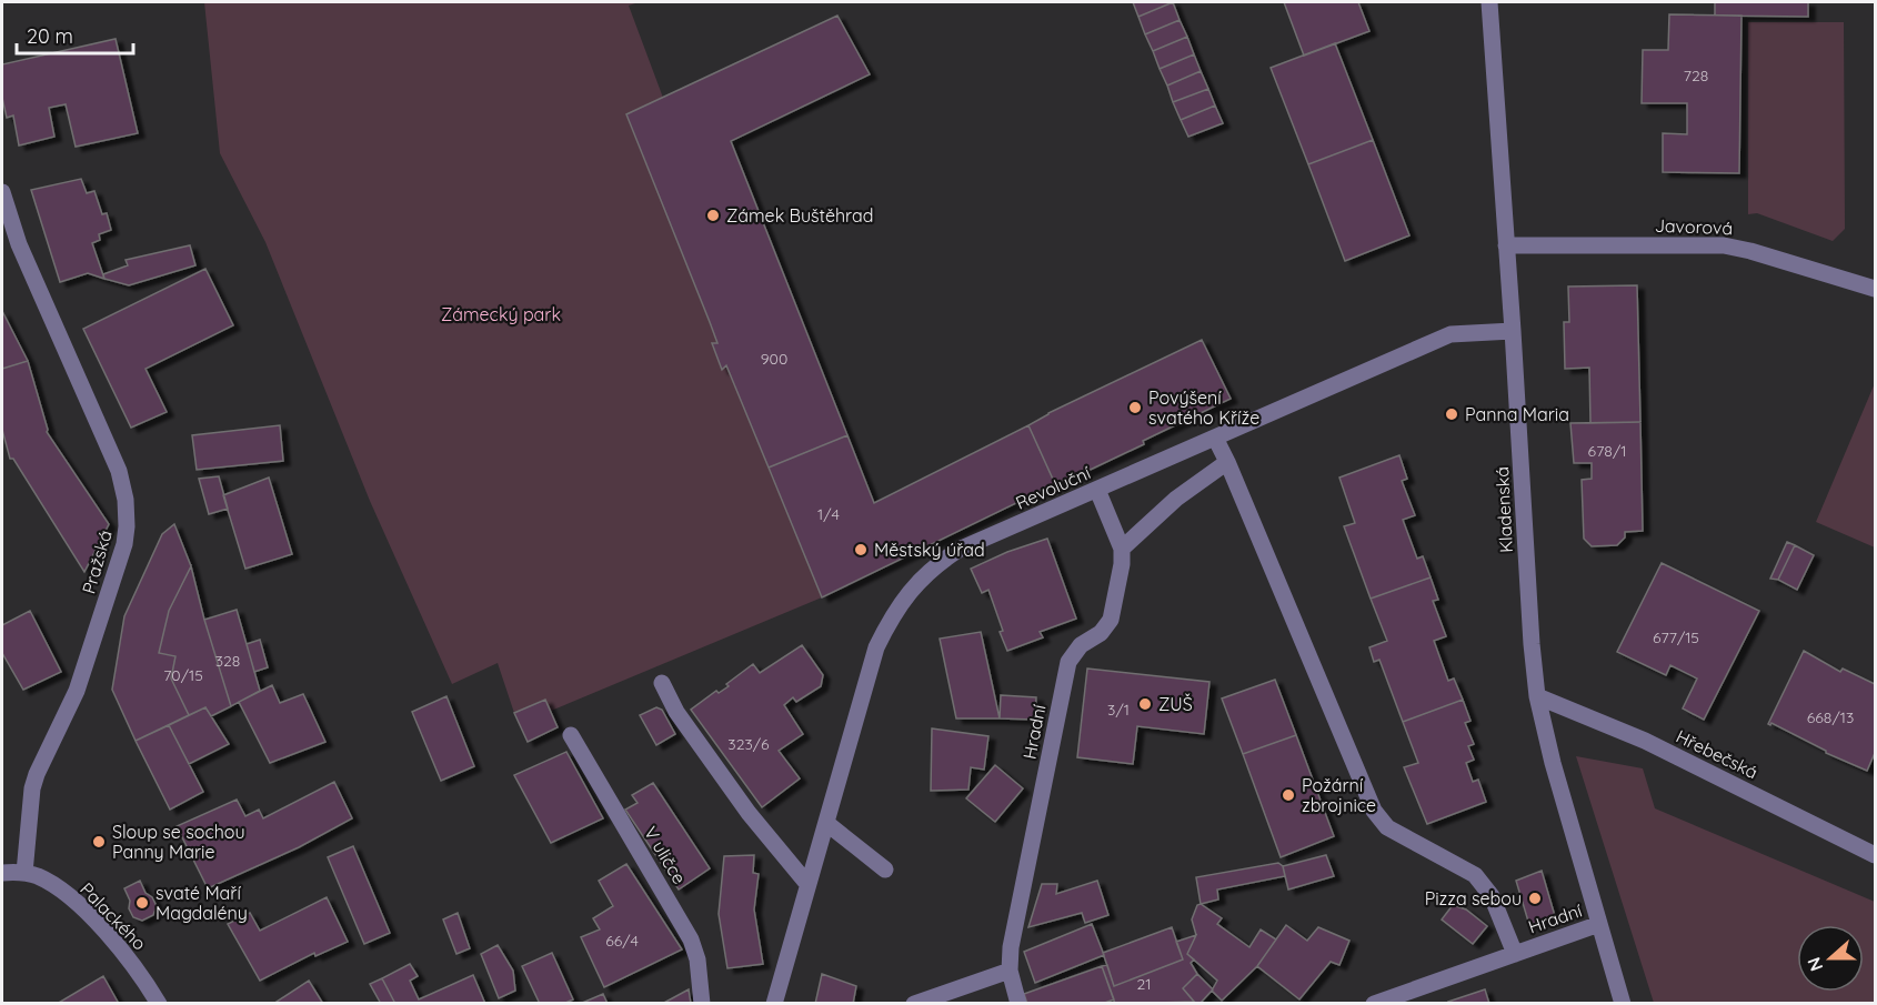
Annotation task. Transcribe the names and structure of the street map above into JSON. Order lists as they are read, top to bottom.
{
  "streets": {
    "street": [
      "Javorová",
      "Revoluční",
      "Kladenská",
      "Pražská",
      "Hradní",
      "Hřebečská",
      "V uličce",
      "Palackého"
    ]
  },
  "crossings": [
    ["Javorová", "Kladenská"],
    ["Revoluční", "Kladenská"],
    ["Revoluční", "Hradní"],
    ["Kladenská", "Hradní"],
    ["Kladenská", "Hřebečská"],
    ["Pražská", "Palackého"]
  ],
  "parks": ["Zámecký park"],
  "places": [
    "Zámek Buštěhrad",
    "Povýšení svatého Kříže",
    "Panna Maria",
    "Městský úřad",
    "ZUŠ",
    "Požární zbrojnice",
    "Sloup se sochou Panny Marie",
    "Pizza sebou",
    "svaté Maří Magdalény"
  ],
  "house_numbers": [
    "728",
    "900",
    "678/1",
    "1/4",
    "677/15",
    "328",
    "70/15",
    "3/1",
    "668/13",
    "323/6",
    "66/4",
    "21"
  ],
  "scale_bar": "20 m",
  "north": "left"
}
